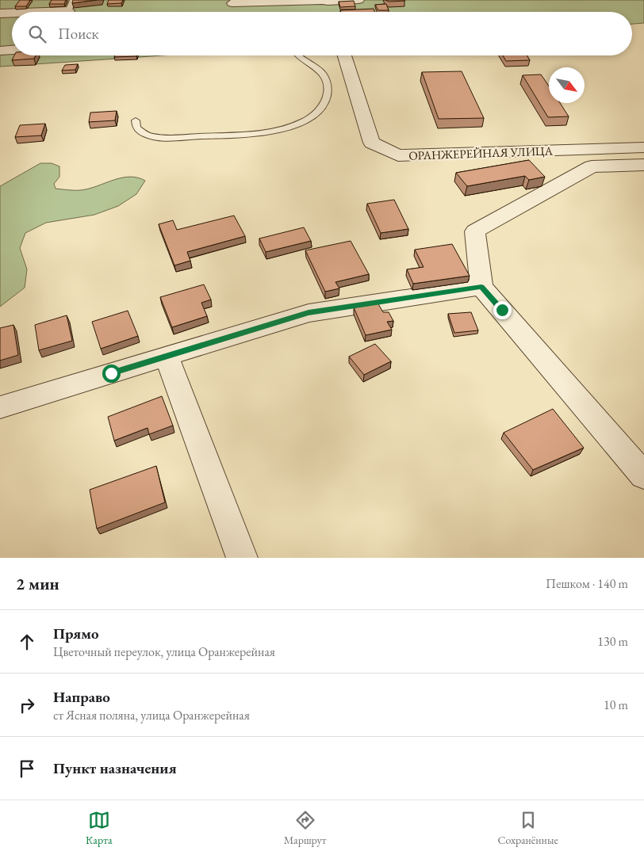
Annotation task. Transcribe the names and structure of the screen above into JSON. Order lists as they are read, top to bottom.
{
  "streets": {
    "street": ["ОРАНЖЕРЕЙНАЯ УЛИЦА"]
  },
  "north": "bottom right",
  "page": {
    "search": "Поиск",
    "heading": ["2 мин", "Пешком · 140 m"],
    "list": [
      ["Прямо", "Цветочный переулок, улица Оранжерейная", "130 m"],
      ["Направо", "ст Ясная поляна, улица Оранжерейная", "10 m"],
      "Пункт назначения"
    ],
    "nav": ["Карта", "Маршрут", "Сохранённые"]
  }
}
